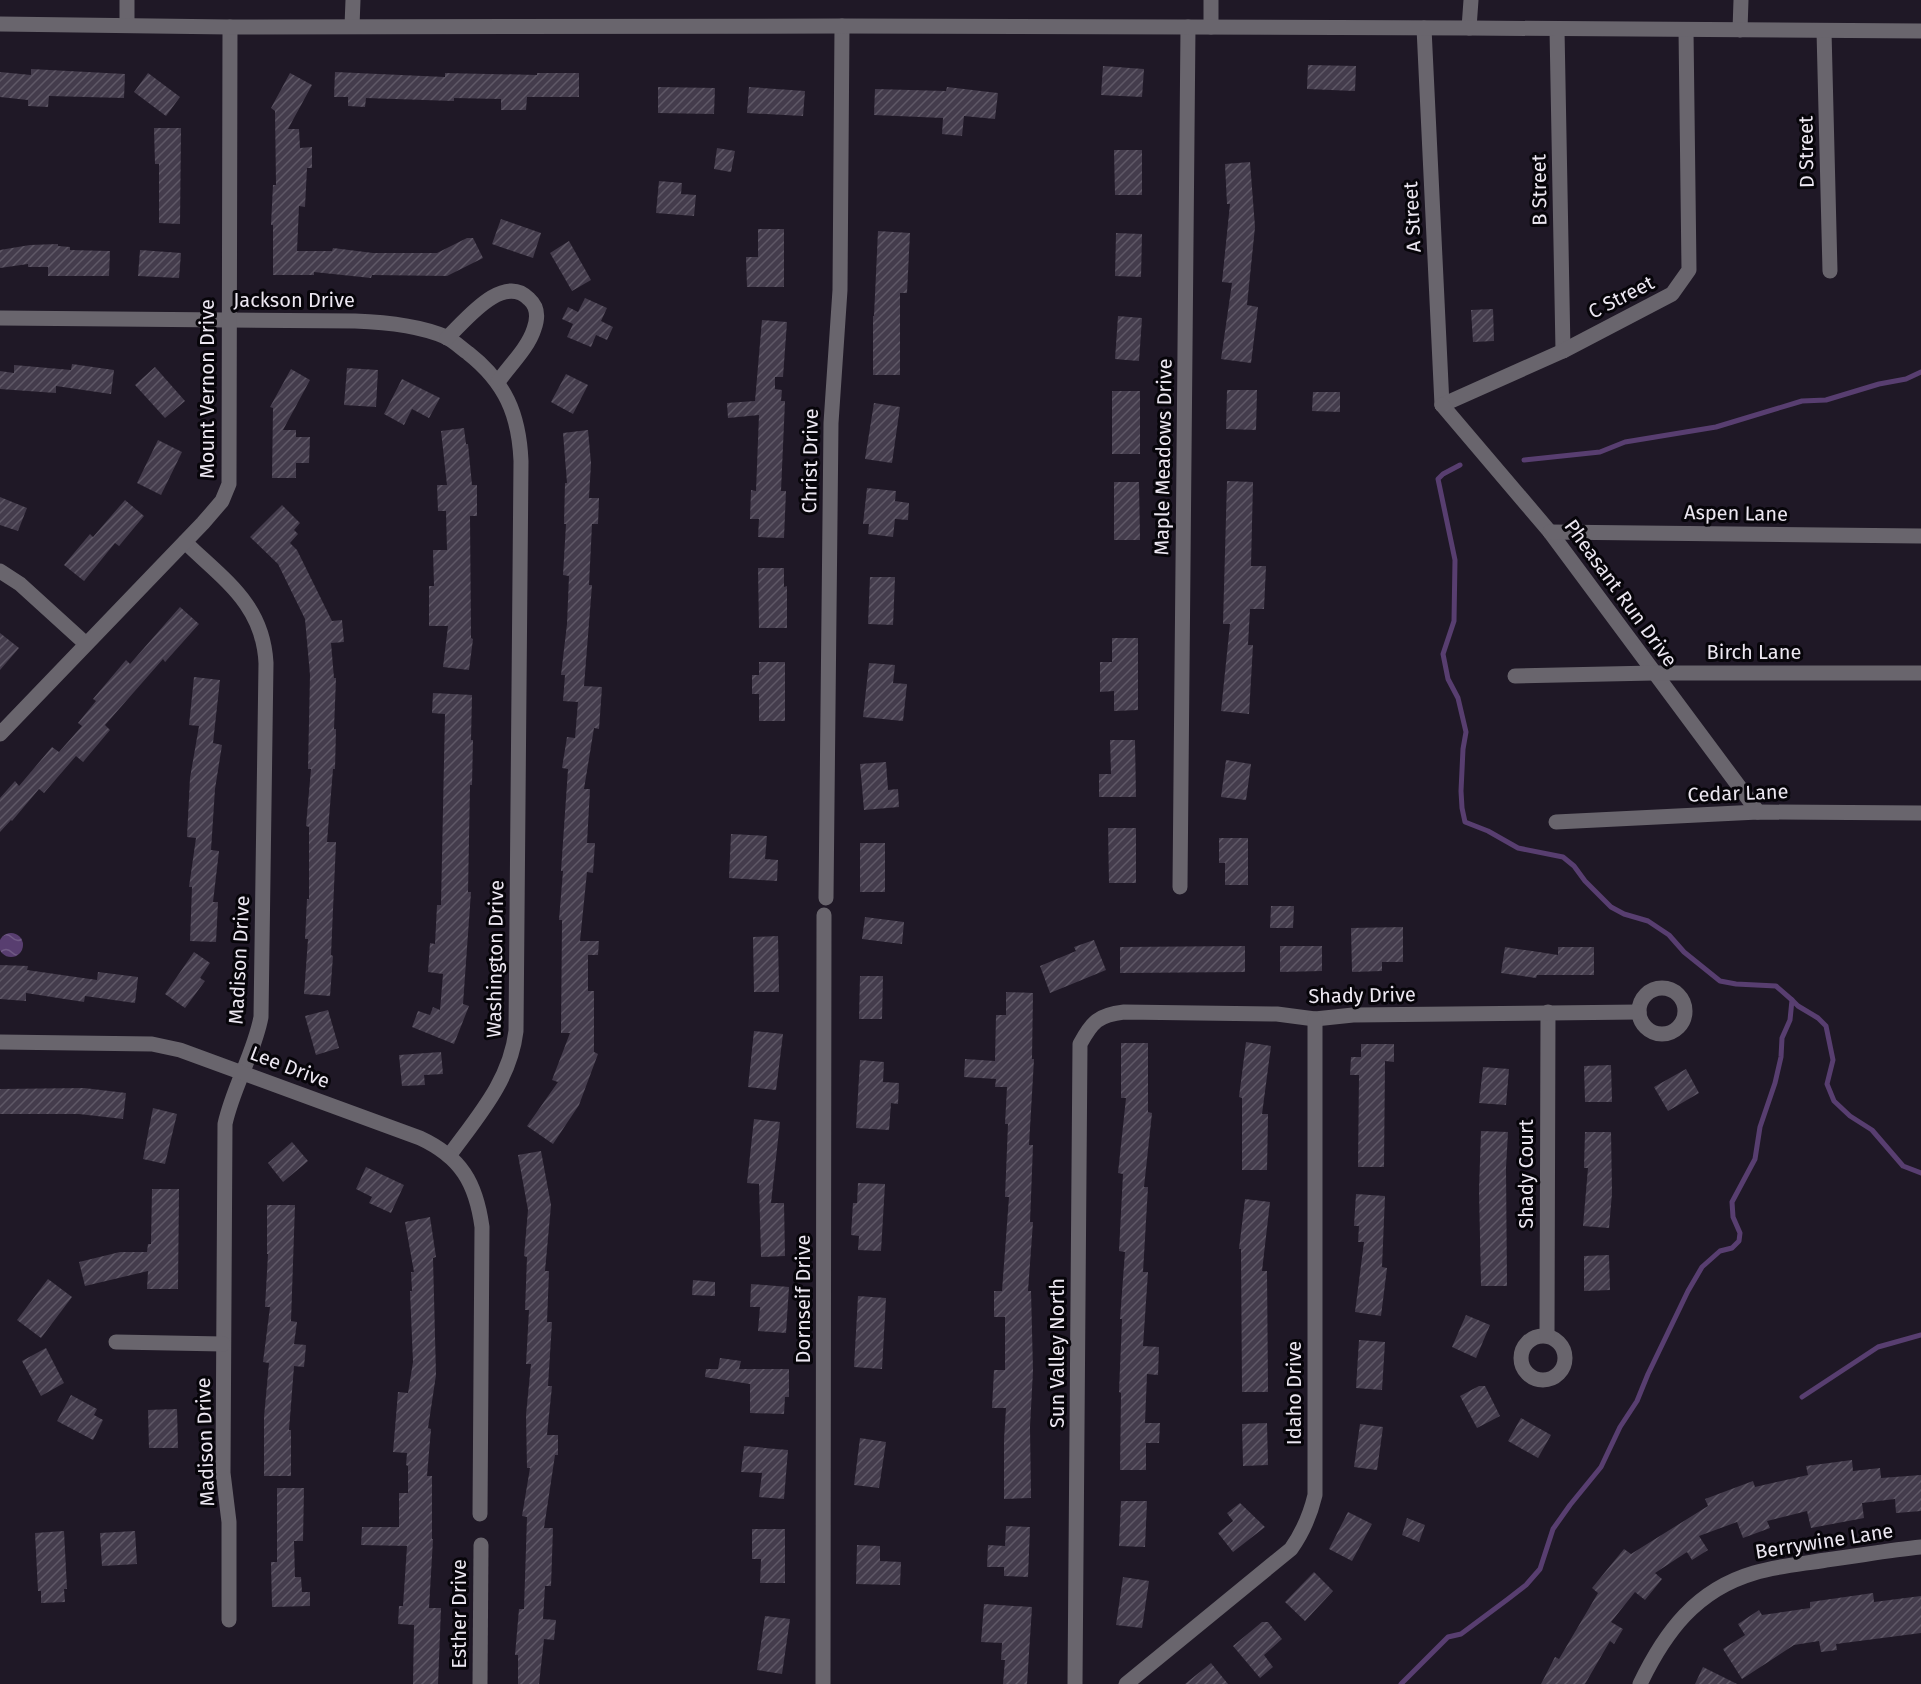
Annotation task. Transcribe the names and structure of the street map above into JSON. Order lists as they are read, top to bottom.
{
  "streets": {
    "street": [
      "D Street",
      "B Street",
      "A Street",
      "C Street",
      "Jackson Drive",
      "Mount Vernon Drive",
      "Maple Meadows Drive",
      "Christ Drive",
      "Aspen Lane",
      "Pheasant Run Drive",
      "Birch Lane",
      "Cedar Lane",
      "Washington Drive",
      "Madison Drive",
      "Shady Drive",
      "Lee Drive",
      "Shady Court",
      "Dornseif Drive",
      "Sun Valley North",
      "Idaho Drive",
      "Berrywine Lane",
      "Esther Drive"
    ]
  },
  "crossings": [
    ["B Street", "C Street"],
    ["A Street", "C Street"],
    ["A Street", "Pheasant Run Drive"],
    ["C Street", "Pheasant Run Drive"],
    ["Jackson Drive", "Mount Vernon Drive"],
    ["Jackson Drive", "Washington Drive"],
    ["Mount Vernon Drive", "Madison Drive"],
    ["Aspen Lane", "Pheasant Run Drive"],
    ["Pheasant Run Drive", "Birch Lane"],
    ["Pheasant Run Drive", "Cedar Lane"],
    ["Washington Drive", "Lee Drive"],
    ["Madison Drive", "Lee Drive"],
    ["Shady Drive", "Shady Court"],
    ["Shady Drive", "Sun Valley North"],
    ["Shady Drive", "Idaho Drive"]
  ]
}
